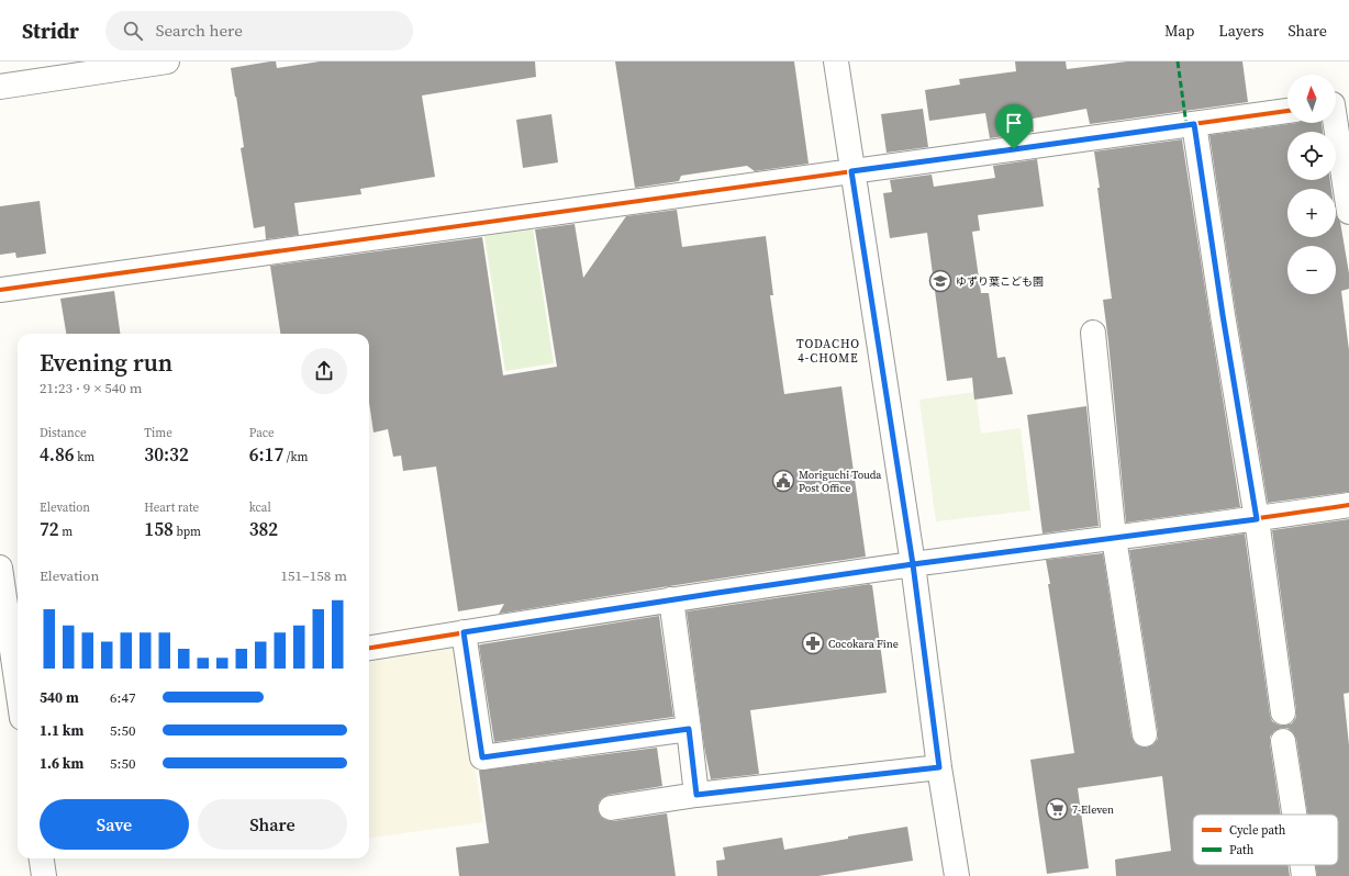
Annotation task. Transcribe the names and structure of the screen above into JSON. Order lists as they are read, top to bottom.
{
  "districts": ["TODACHO 4-CHOME"],
  "places": {
    "school or university": ["ゆずり葉こども園"],
    "public building": ["Moriguchi Touda Post Office"],
    "pharmacy": ["Cocokara Fine"],
    "supermarket": ["7-Eleven"]
  },
  "legend": ["Cycle path", "Path"],
  "north": "top",
  "page": {
    "header": "Stridr",
    "search": "Search here",
    "nav": ["Map", "Layers", "Share"],
    "map_buttons": ["+", "−"],
    "heading": ["Evening run", "21:23 · 9 × 540 m"],
    "stats": [
      ["Distance", "4.86 km"],
      ["Time", "30:32"],
      ["Pace", "6:17 /km"],
      ["Elevation", "72 m"],
      ["Heart rate", "158 bpm"],
      ["kcal", "382"]
    ],
    "chart": ["Elevation", "151–158 m"],
    "list": [
      {
        "name": "540 m",
        "note": "6:47"
      },
      {
        "name": "1.1 km",
        "note": "5:50"
      },
      {
        "name": "1.6 km",
        "note": "5:50"
      }
    ],
    "buttons": ["Save", "Share"]
  }
}
